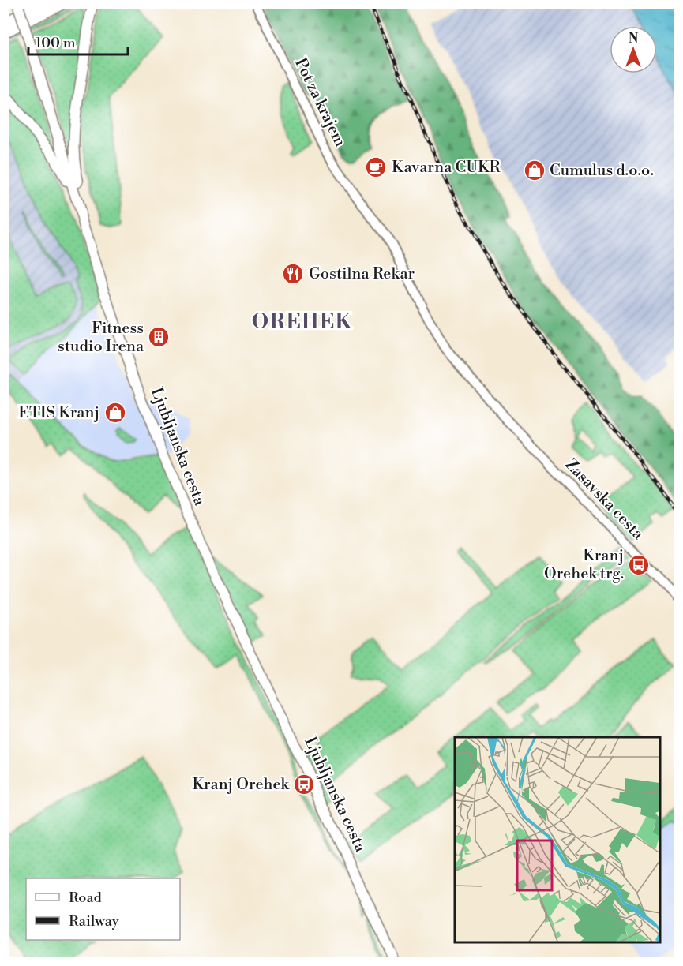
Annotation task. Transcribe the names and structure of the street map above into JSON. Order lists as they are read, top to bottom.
{
  "streets": {
    "main road": ["Ljubljanska cesta"],
    "street": ["Pot za krajem", "Zasavska cesta"]
  },
  "crossings": [
    ["Pot za krajem", "Zasavska cesta"]
  ],
  "districts": ["OREHEK"],
  "places": {
    "cafe": ["Kavarna CUKR"],
    "shop": ["Cumulus d.o.o.", "ETIS Kranj"],
    "restaurant": ["Gostilna Rekar"],
    "building": ["Fitness studio Irena"],
    "bus stop": ["Kranj Orehek trg.", "Kranj Orehek"]
  },
  "legend": ["Road", "Railway"],
  "scale_bar": "100 m",
  "north": "top"
}
